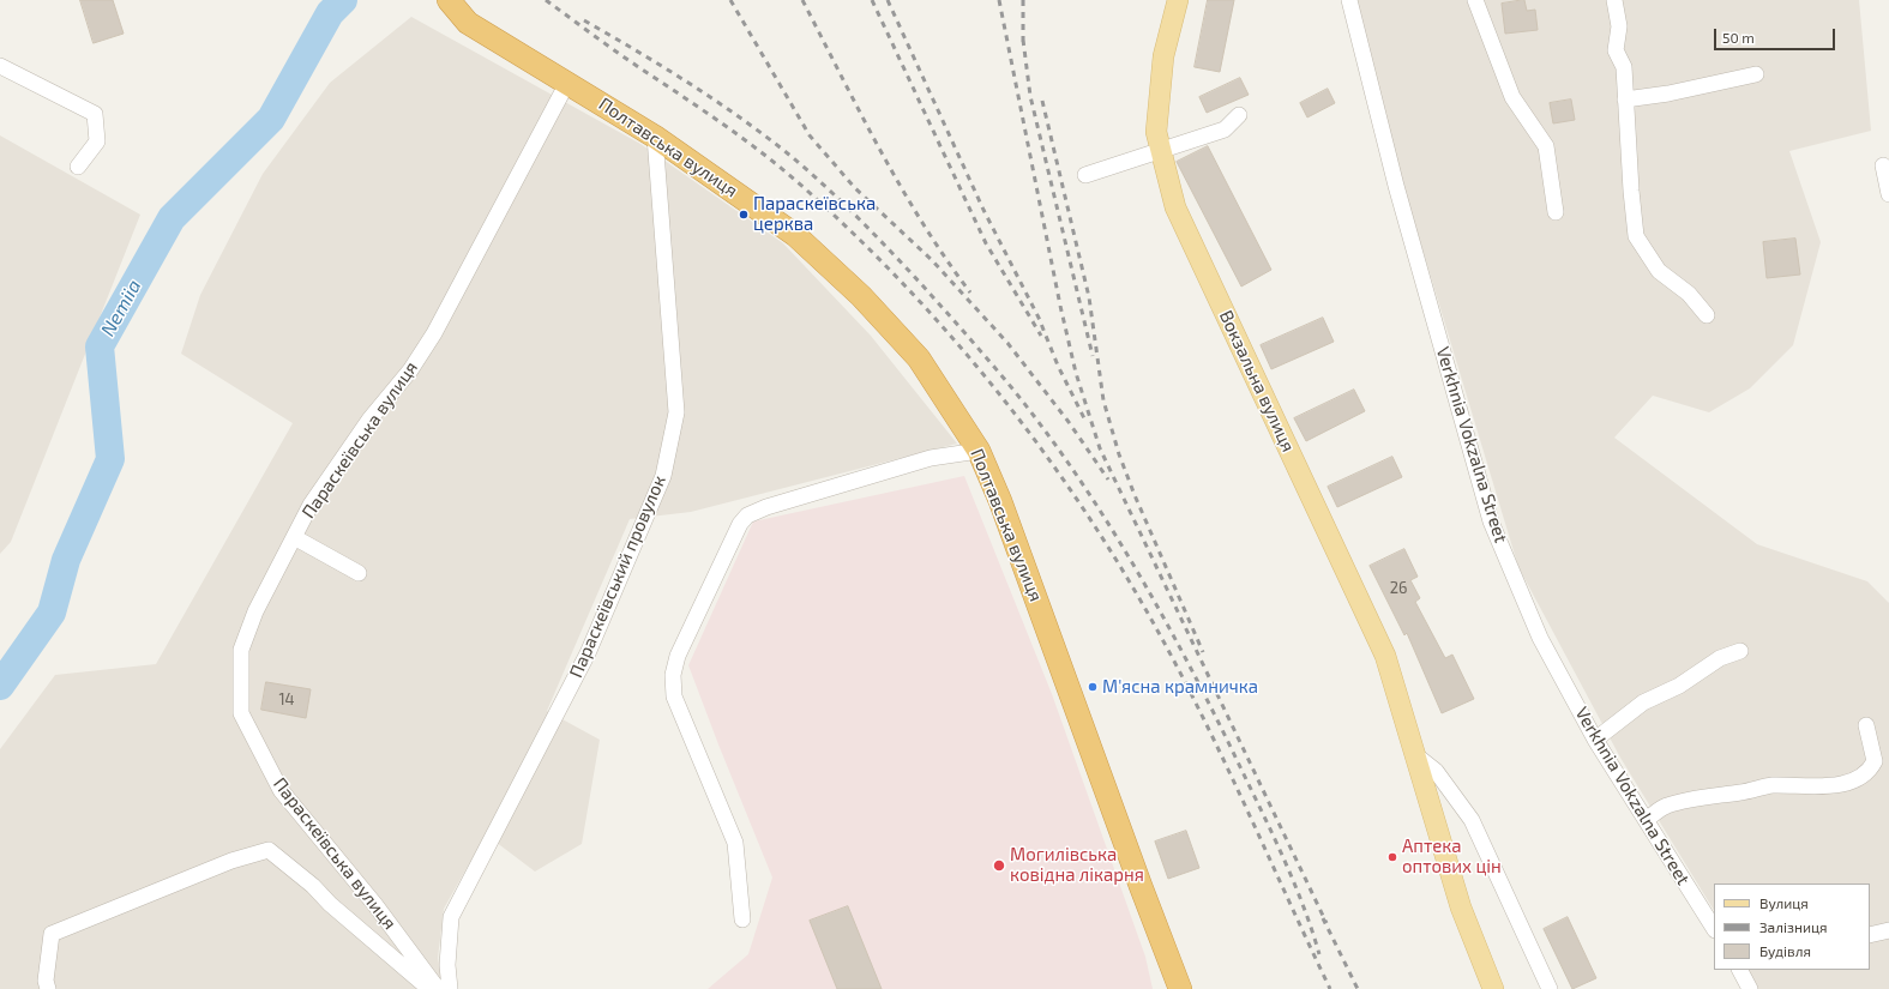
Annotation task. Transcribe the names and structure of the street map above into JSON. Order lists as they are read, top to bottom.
{
  "streets": {
    "highway": ["Полтавська вулиця"],
    "main road": ["Вокзальна вулиця"],
    "street": ["Параскеївська вулиця", "Verkhnia Vokzalna Street", "Параскеївський провулок"]
  },
  "crossings": [
    ["Полтавська вулиця", "Параскеївська вулиця"],
    ["Полтавська вулиця", "Параскеївський провулок"]
  ],
  "water": ["Nemiia"],
  "places": [
    "Параскеївська церква",
    "М'ясна крамничка",
    "Аптека оптових цін",
    "Могилівська ковідна лікарня"
  ],
  "house_numbers": ["26", "14"],
  "legend": ["Вулиця", "Залізниця", "Будівля"],
  "scale_bar": "50 m"
}
